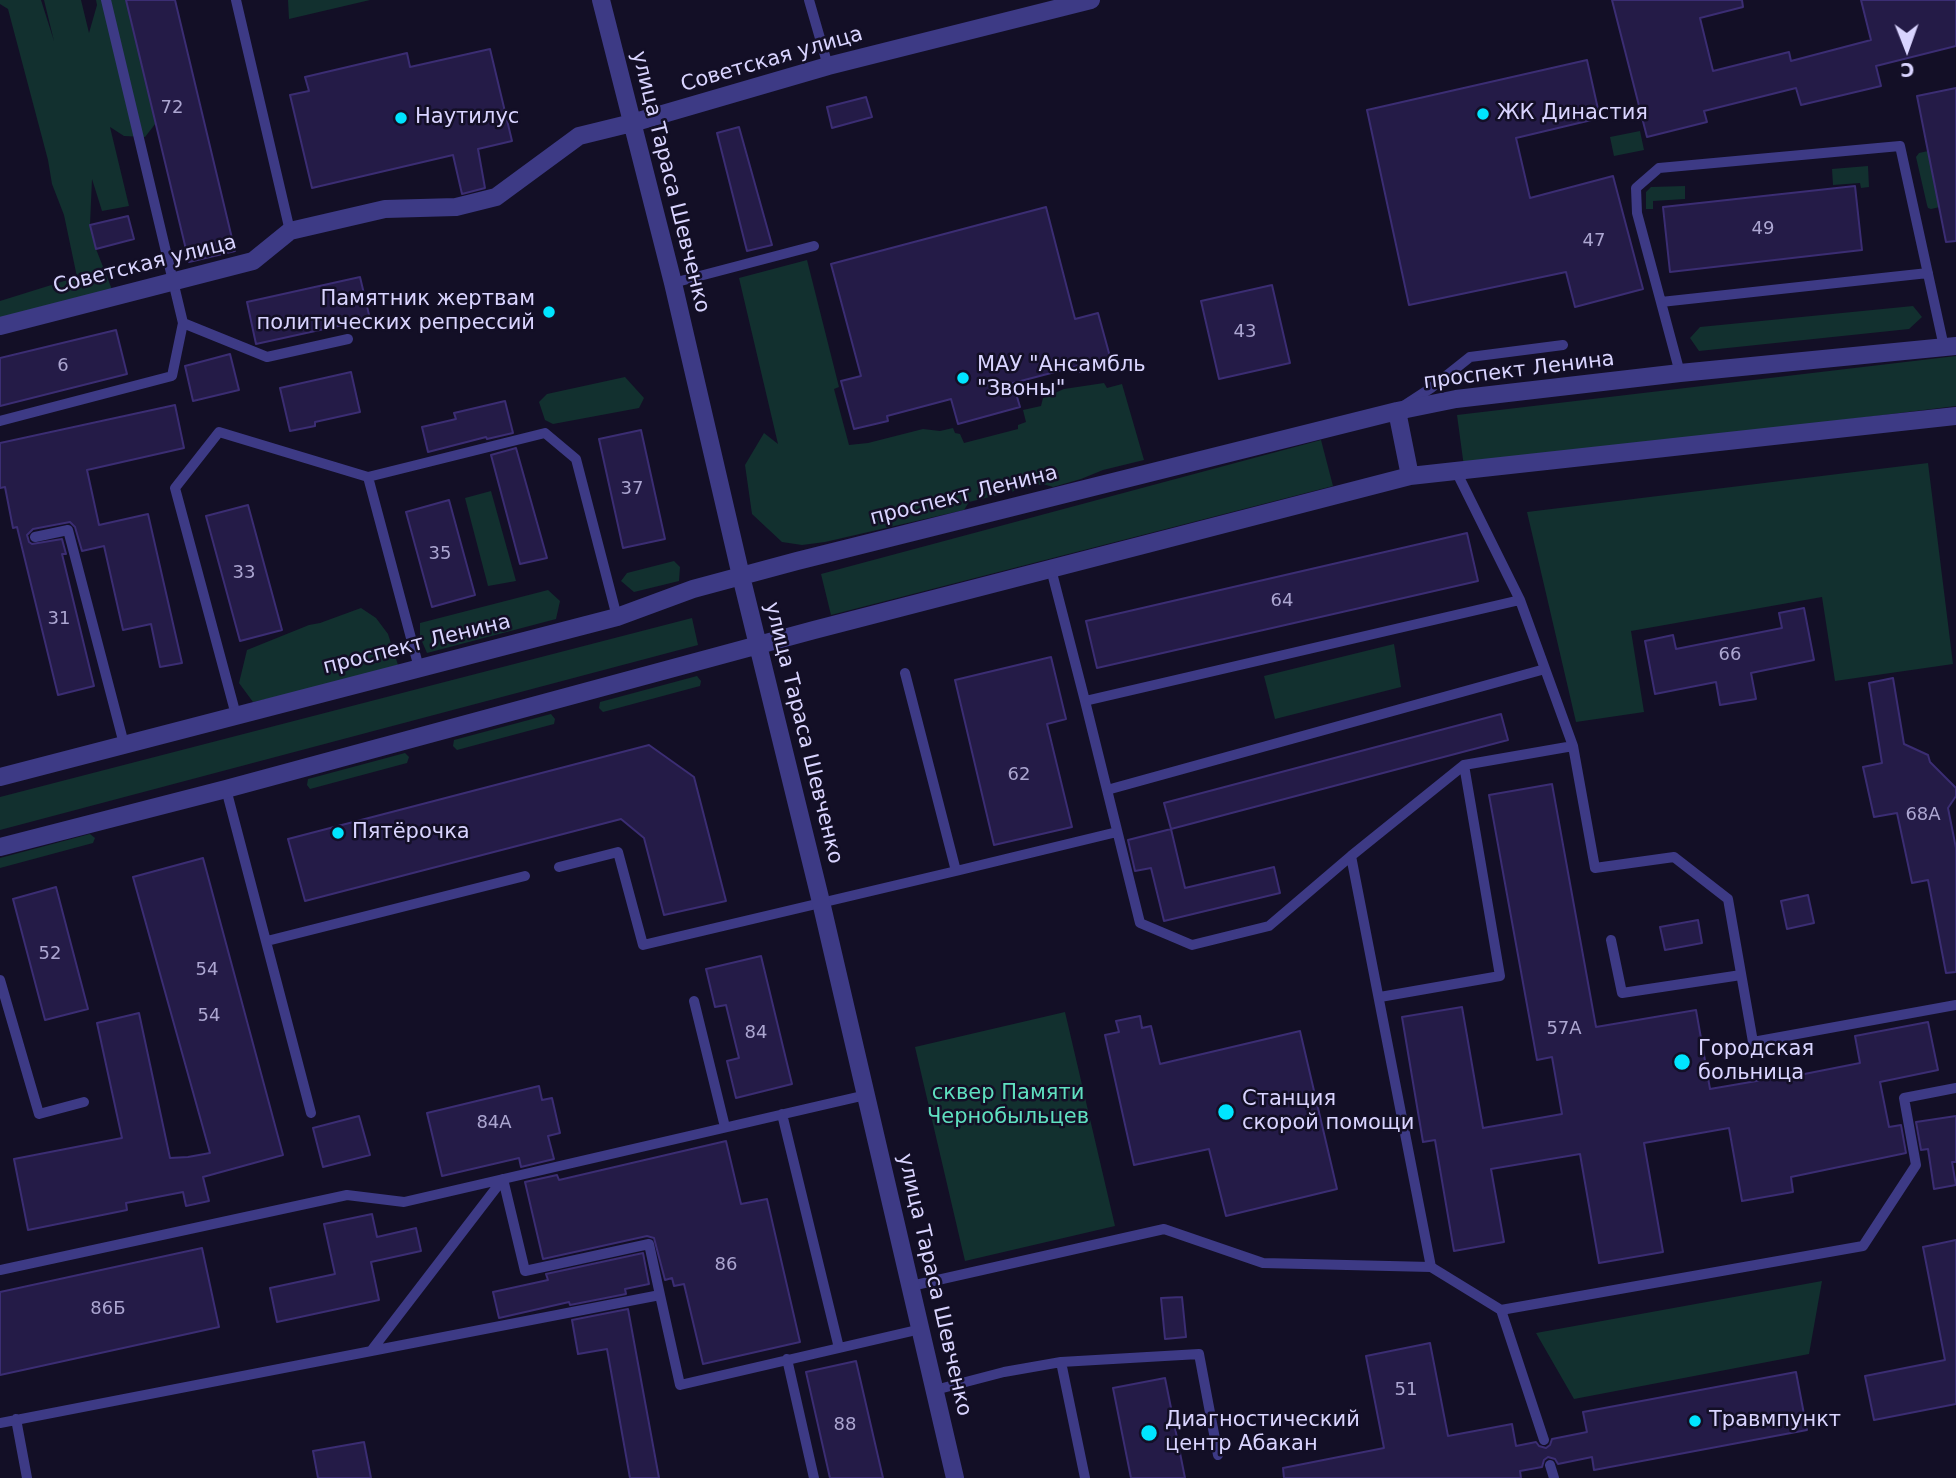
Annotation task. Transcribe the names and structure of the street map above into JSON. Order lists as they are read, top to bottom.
{
  "streets": {
    "street": ["Советская улица", "улица Тараса Шевченко", "проспект Ленина"]
  },
  "crossings": [
    ["Советская улица", "улица Тараса Шевченко"],
    ["улица Тараса Шевченко", "проспект Ленина"]
  ],
  "parks": ["сквер Памяти Чернобыльцев"],
  "places": [
    "ЖК Династия",
    "Наутилус",
    "Памятник жертвам политических репрессий",
    "МАУ \"Ансамбль \"Звоны\"",
    "Пятёрочка",
    "Городская больница",
    "Станция скорой помощи",
    "Травмпункт",
    "Диагностический центр Абакан"
  ],
  "house_numbers": [
    "72",
    "49",
    "47",
    "43",
    "6",
    "37",
    "35",
    "33",
    "64",
    "31",
    "66",
    "62",
    "68А",
    "52",
    "54",
    "54",
    "57А",
    "84",
    "84А",
    "86",
    "86Б",
    "51",
    "88"
  ],
  "north": "bottom"
}
